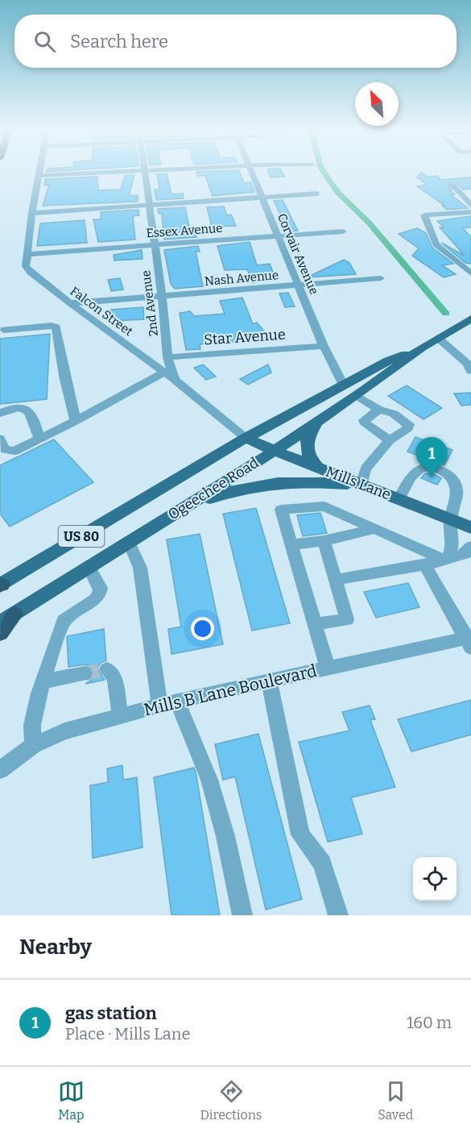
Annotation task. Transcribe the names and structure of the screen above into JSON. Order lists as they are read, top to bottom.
{
  "streets": {
    "main road": ["Mills Lane", "Ogeechee Road", "US 80"],
    "street": [
      "Essex Avenue",
      "Corvair Avenue",
      "Nash Avenue",
      "2nd Avenue",
      "Falcon Street",
      "Star Avenue",
      "Mills B Lane Boulevard"
    ]
  },
  "crossings": [
    ["Essex Avenue", "Corvair Avenue"],
    ["Essex Avenue", "2nd Avenue"],
    ["Essex Avenue", "Falcon Street"],
    ["Corvair Avenue", "Nash Avenue"],
    ["Corvair Avenue", "Star Avenue"],
    ["Corvair Avenue", "Ogeechee Road"],
    ["Nash Avenue", "2nd Avenue"],
    ["Nash Avenue", "Falcon Street"],
    ["2nd Avenue", "Falcon Street"],
    ["2nd Avenue", "Star Avenue"],
    ["Mills Lane", "Ogeechee Road"]
  ],
  "north": "top left",
  "page": {
    "search": "Search here",
    "pins": "1",
    "heading": "Nearby",
    "list": [
      {
        "mark": "1",
        "name": "gas station",
        "note": "Place · Mills Lane",
        "value": "160 m"
      }
    ],
    "nav": ["Map", "Directions", "Saved"]
  }
}
